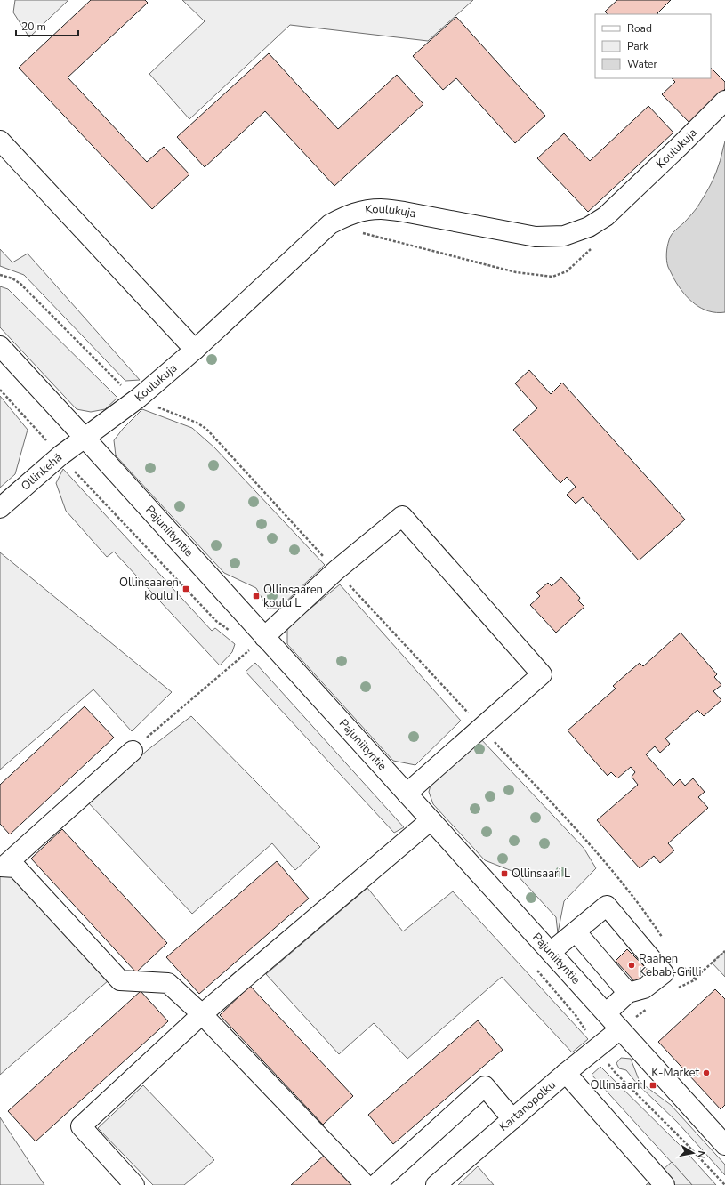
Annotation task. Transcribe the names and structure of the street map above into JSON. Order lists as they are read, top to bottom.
{
  "streets": {
    "street": [
      "Koulukuja",
      "Ollinkehä",
      "Pajuniityntie",
      "Kartanopolku"
    ]
  },
  "crossings": [
    ["Koulukuja", "Ollinkehä"],
    ["Koulukuja", "Pajuniityntie"],
    ["Ollinkehä", "Pajuniityntie"],
    ["Pajuniityntie", "Kartanopolku"]
  ],
  "places": {
    "transit": [
      "Ollinsaaren koulu I",
      "Ollinsaaren koulu L",
      "Ollinsaari L",
      "Ollinsaari I"
    ],
    "other": ["Raahen Kebab-Grilli", "K-Market"]
  },
  "legend": ["Road", "Park", "Water"],
  "scale_bar": "20 m",
  "north": "right"
}
